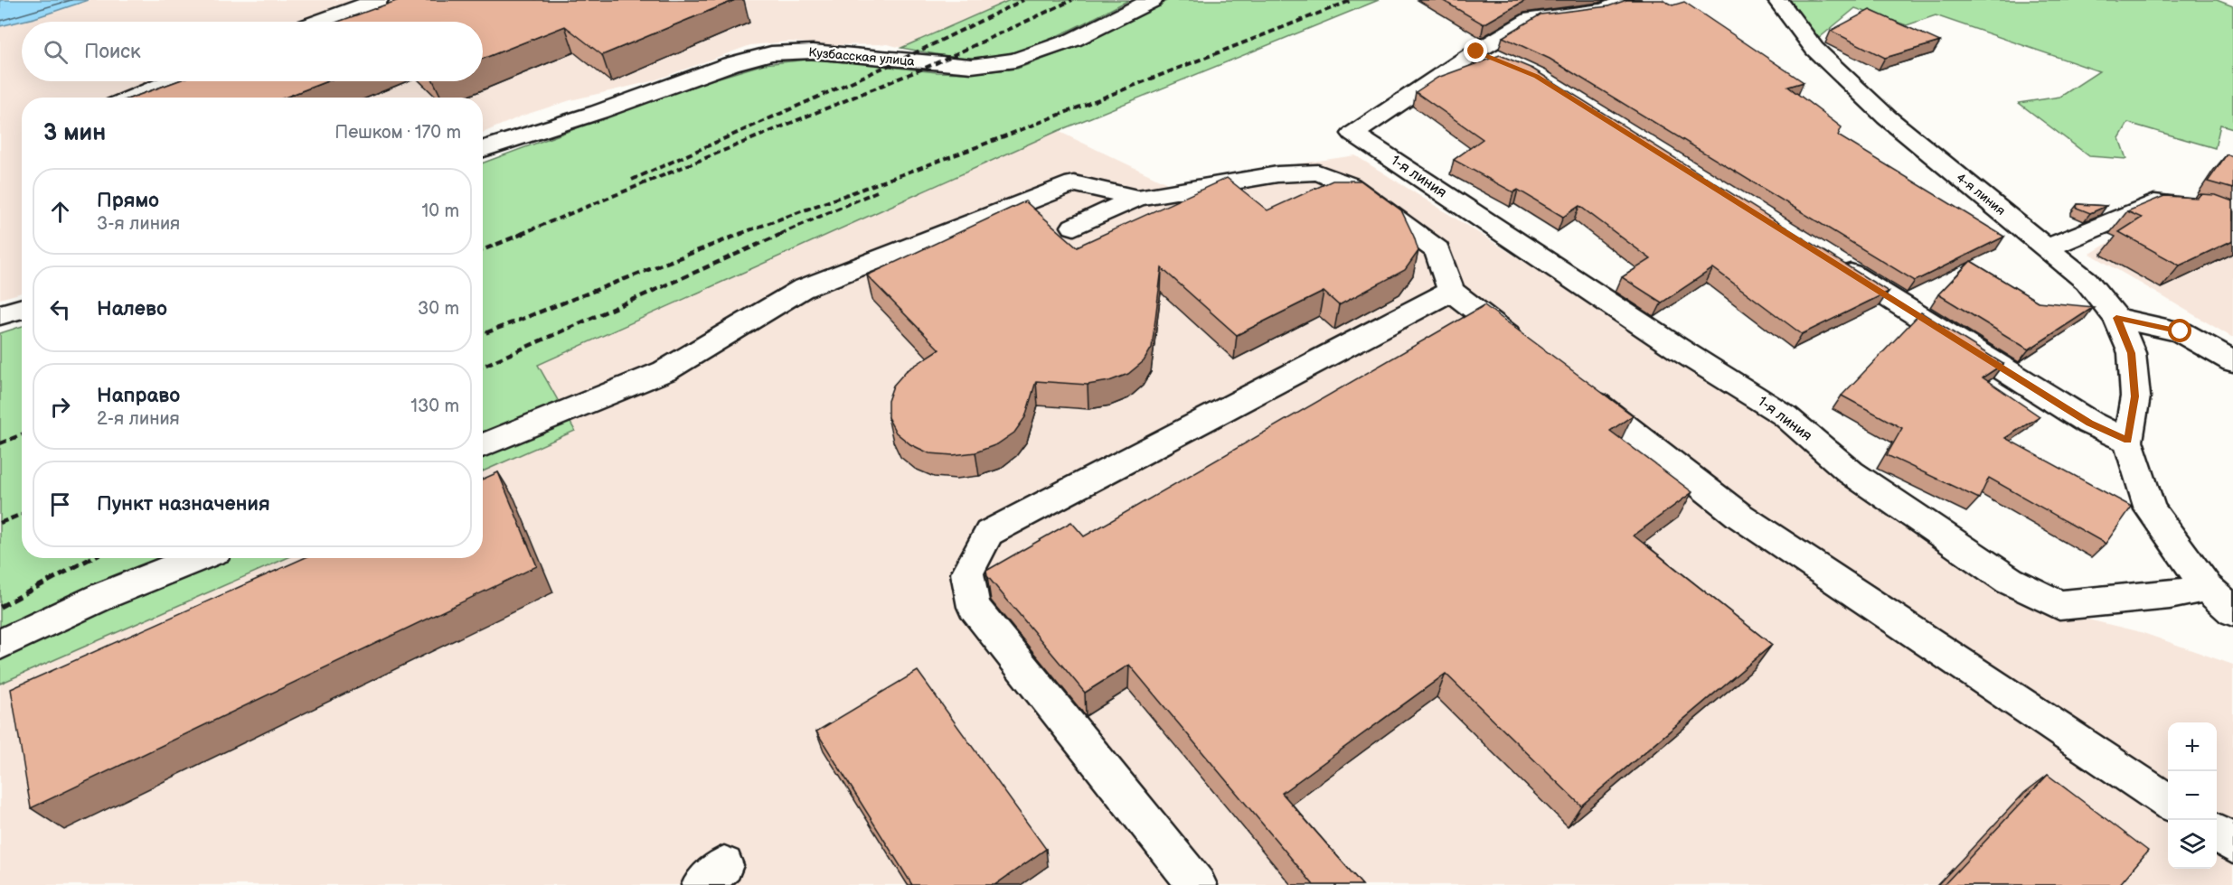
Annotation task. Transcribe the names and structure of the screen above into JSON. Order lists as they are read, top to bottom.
{
  "streets": {
    "street": ["Кузбасская улица", "1-я линия", "4-я линия"]
  },
  "page": {
    "search": "Поиск",
    "heading": ["3 мин", "Пешком · 170 m"],
    "list": [
      ["Прямо", "3-я линия", "10 m"],
      ["Налево", "30 m"],
      ["Направо", "2-я линия", "130 m"],
      "Пункт назначения"
    ],
    "map_buttons": ["+", "−"]
  }
}
